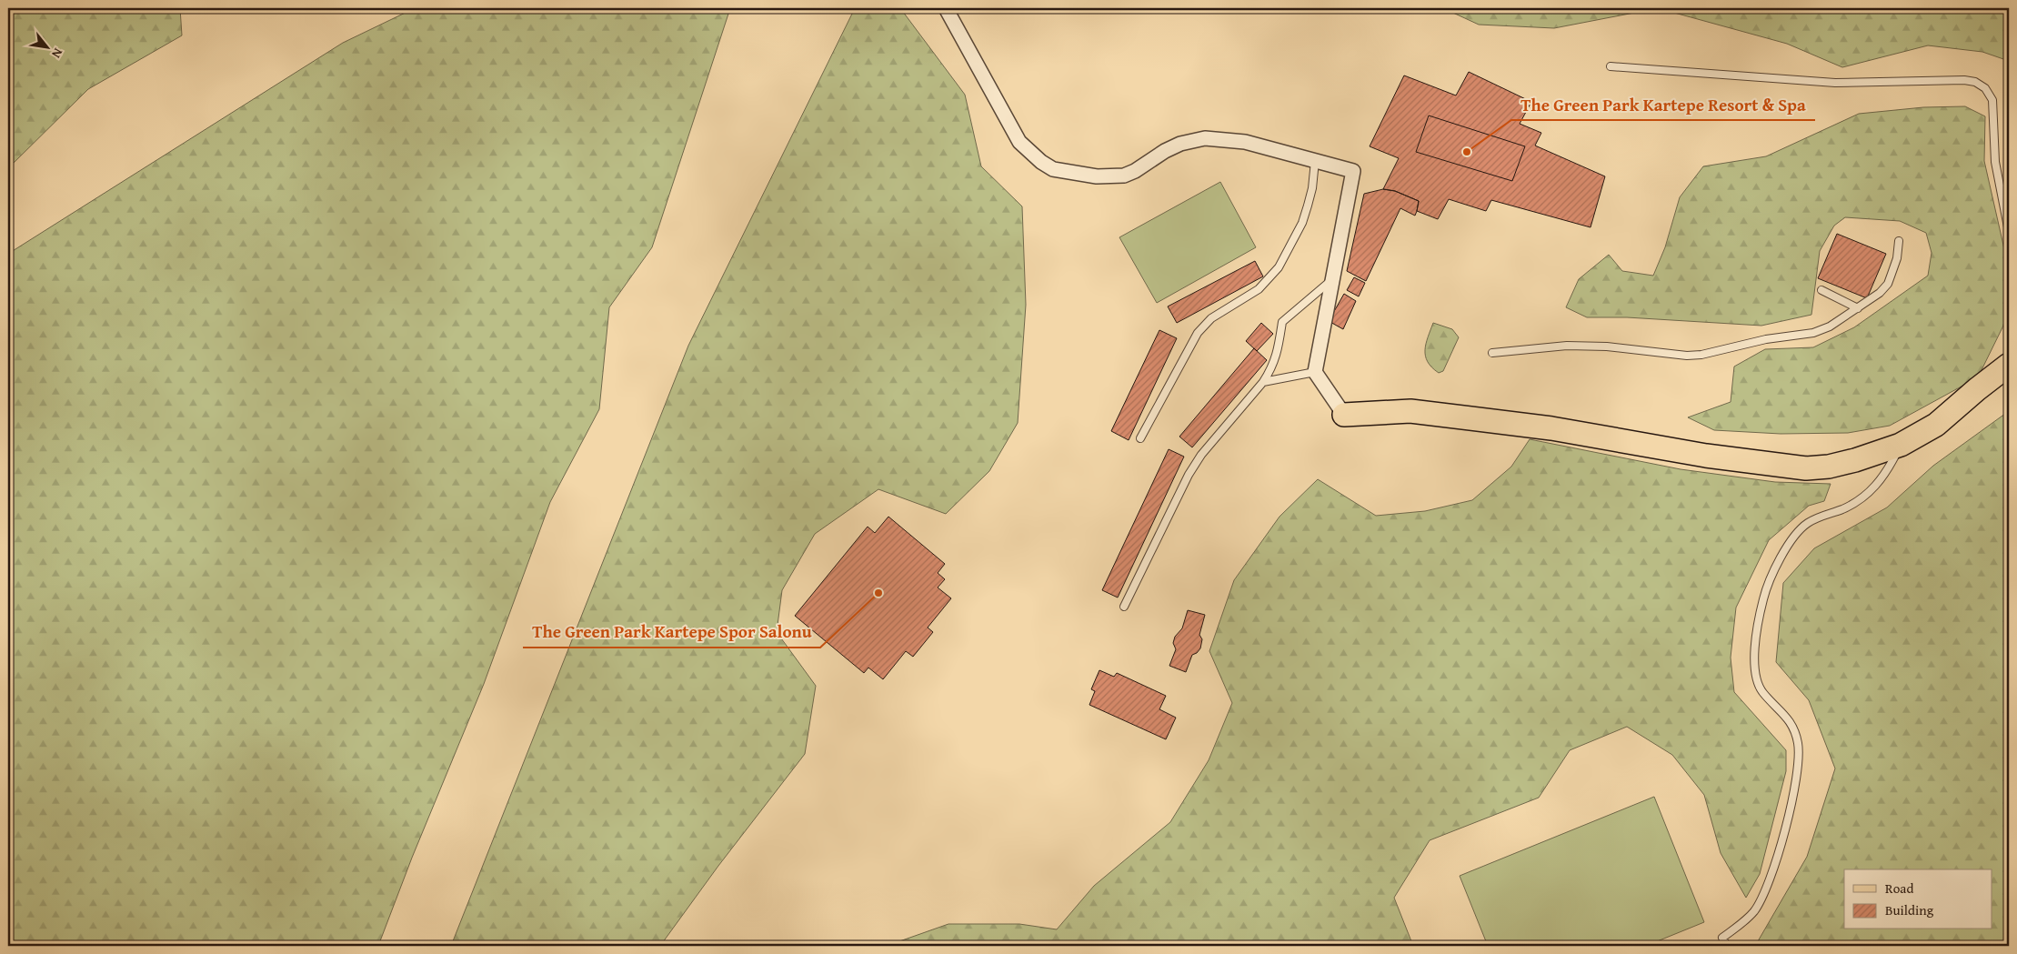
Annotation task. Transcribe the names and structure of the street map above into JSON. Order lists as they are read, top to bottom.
{
  "places": ["The Green Park Kartepe Resort & Spa", "The Green Park Kartepe Spor Salonu"],
  "legend": ["Road", "Building"],
  "north": "bottom right"
}
